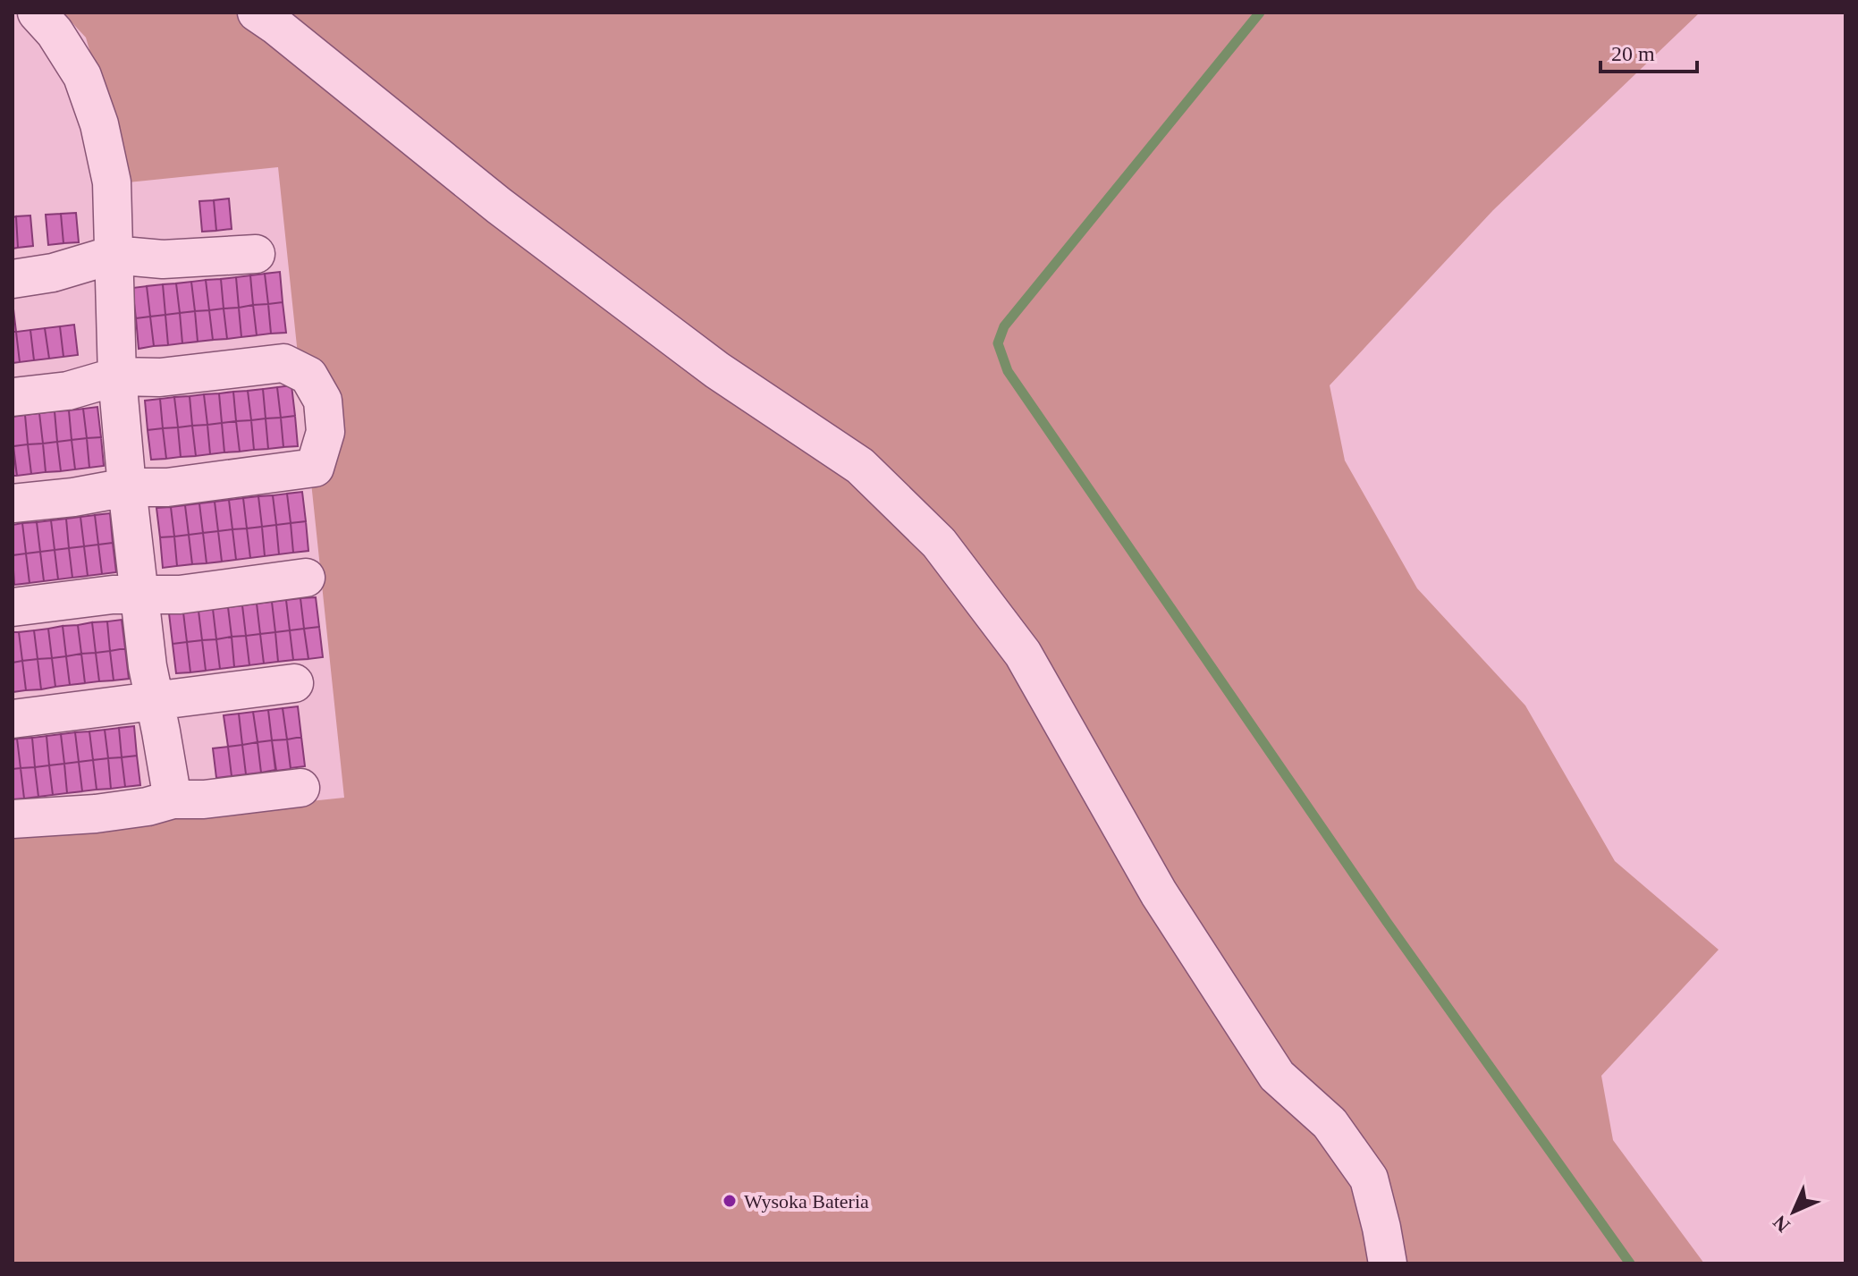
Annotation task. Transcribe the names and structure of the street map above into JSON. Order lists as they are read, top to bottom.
{
  "places": ["Wysoka Bateria"],
  "scale_bar": "20 m",
  "north": "bottom left"
}
